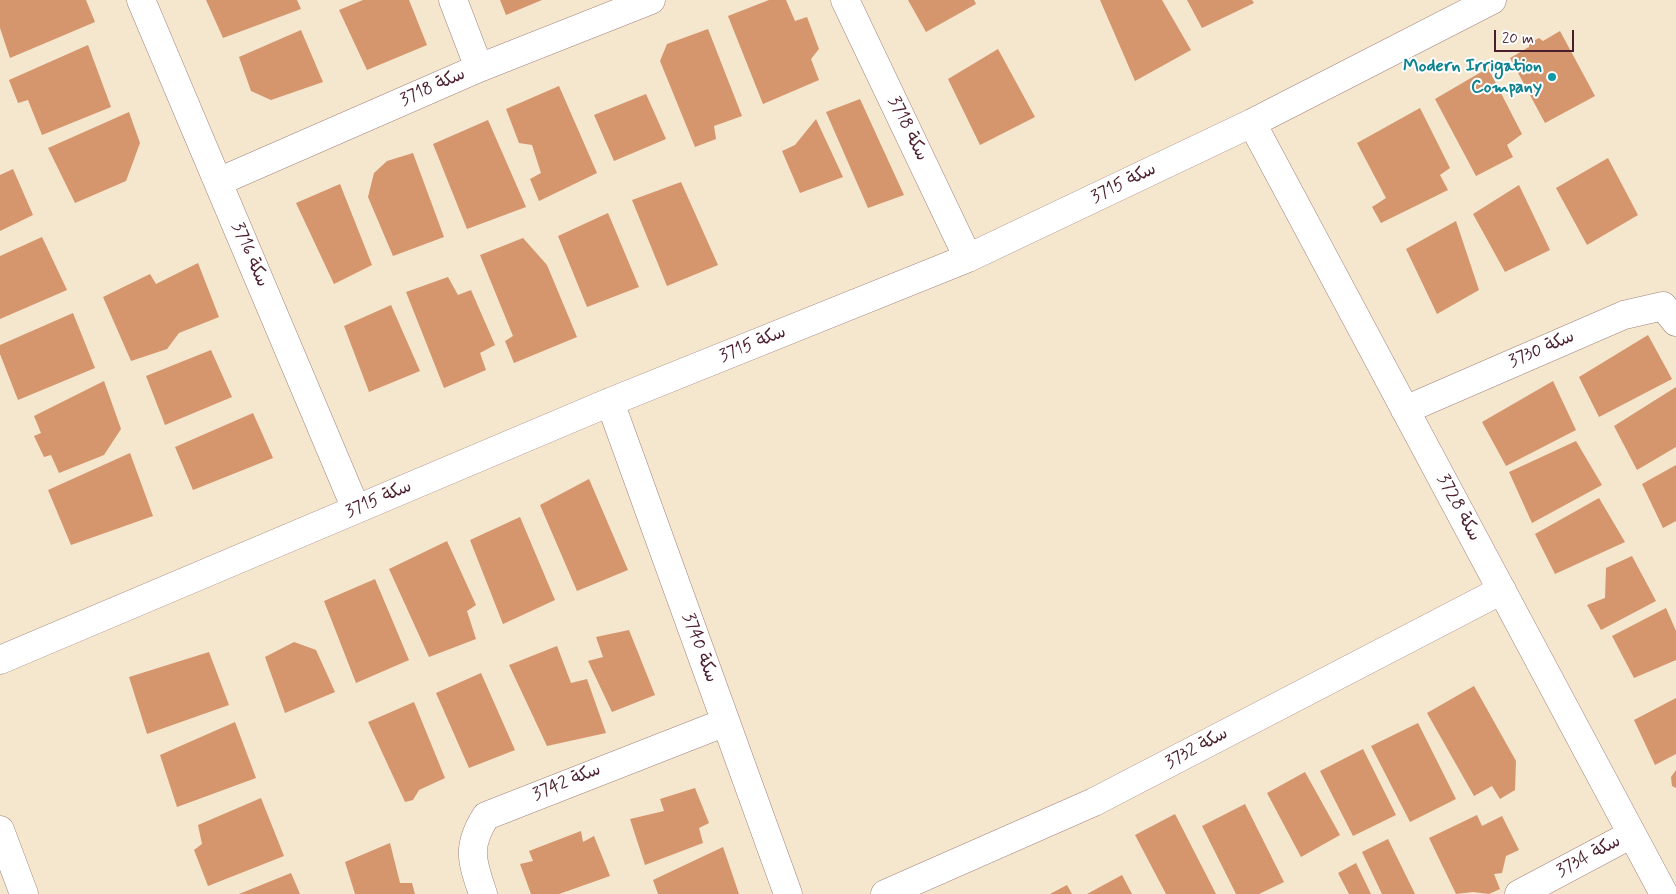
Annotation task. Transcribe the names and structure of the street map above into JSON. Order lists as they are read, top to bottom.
{
  "streets": {
    "street": [
      "سكة 3718",
      "سكة 3715",
      "سكة 3716",
      "سكة 3730",
      "سكة 3728",
      "سكة 3740",
      "سكة 3732",
      "سكة 3742",
      "سكة 3734"
    ]
  },
  "crossings": [
    ["سكة 3718", "سكة 3715"],
    ["سكة 3718", "سكة 3716"],
    ["سكة 3715", "سكة 3716"],
    ["سكة 3715", "سكة 3728"],
    ["سكة 3715", "سكة 3740"],
    ["سكة 3730", "سكة 3728"],
    ["سكة 3728", "سكة 3732"],
    ["سكة 3728", "سكة 3734"],
    ["سكة 3740", "سكة 3742"]
  ],
  "places": ["Modern Irrigation Company"],
  "scale_bar": "20 m"
}
